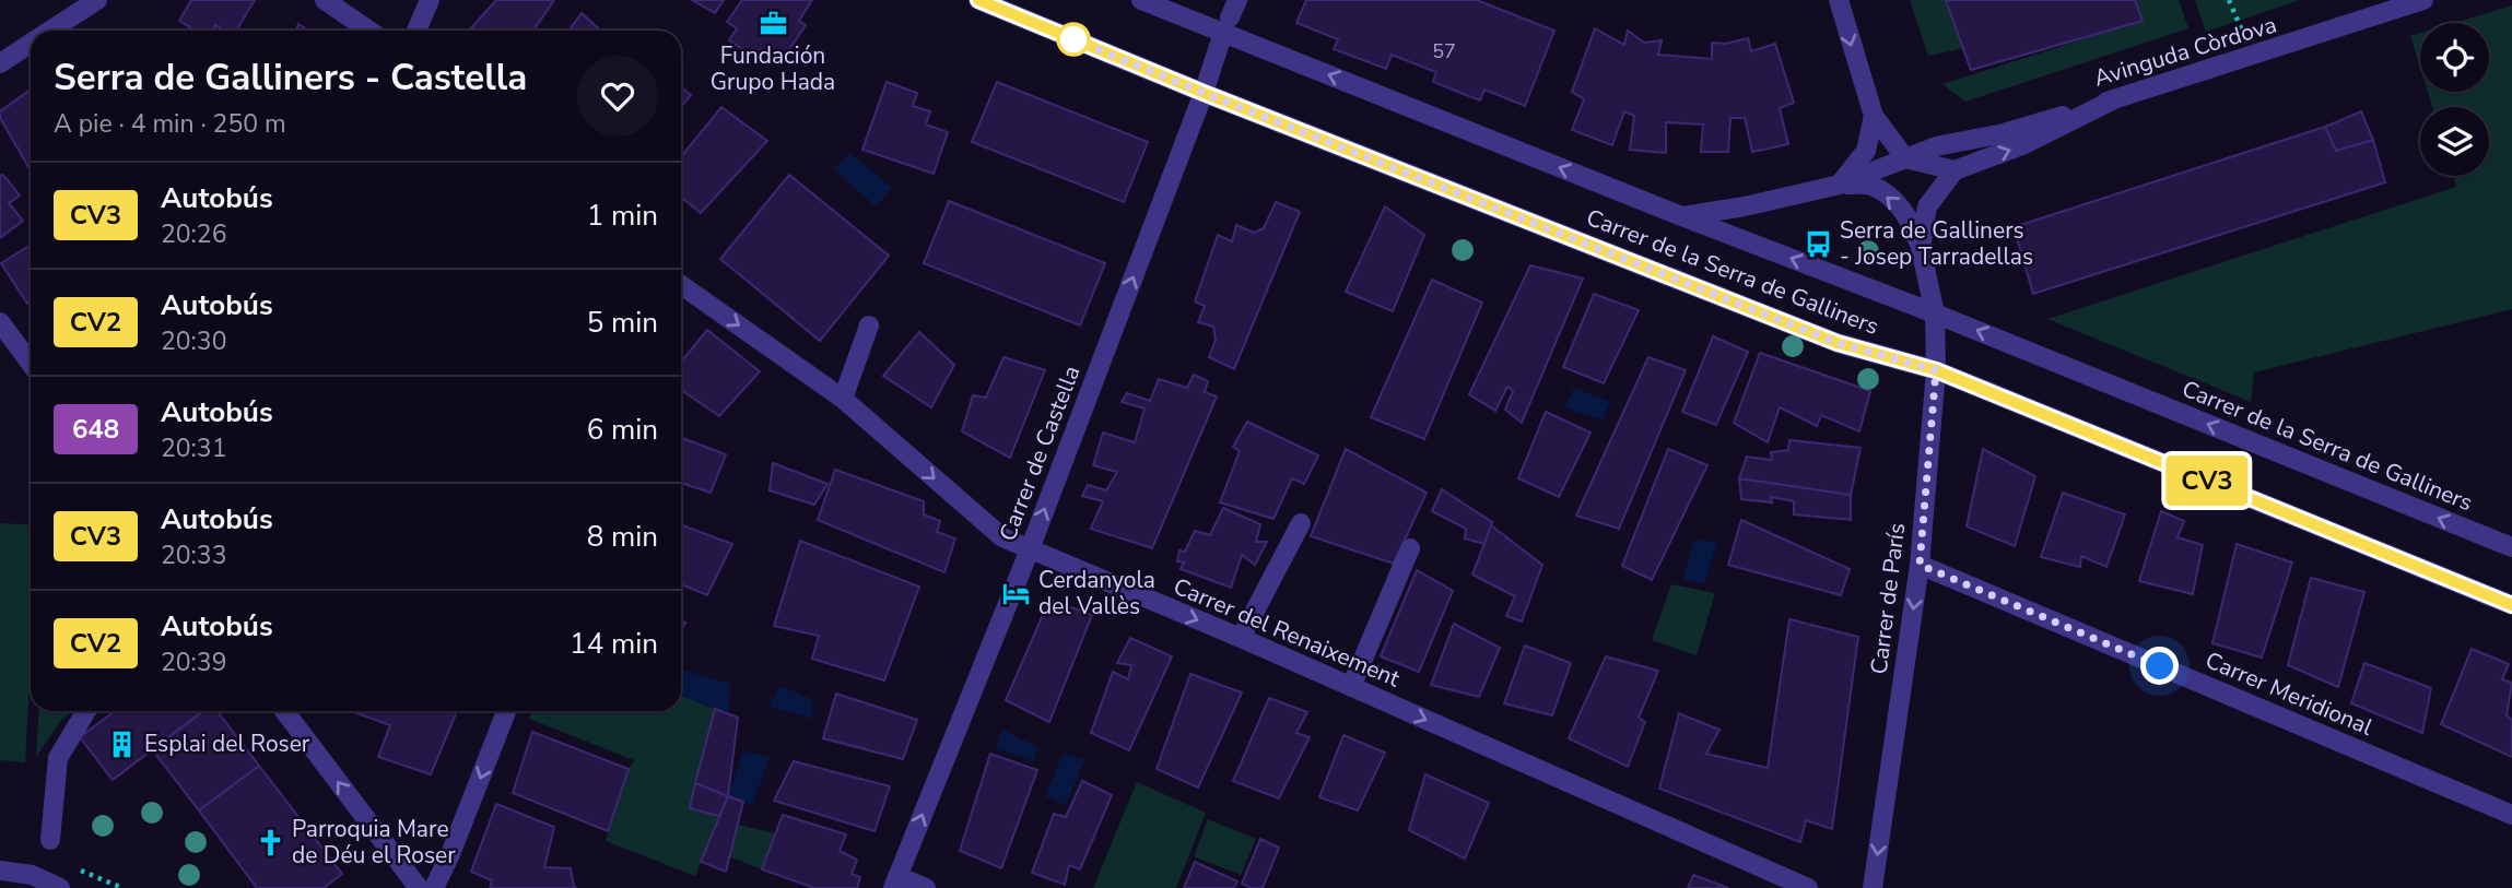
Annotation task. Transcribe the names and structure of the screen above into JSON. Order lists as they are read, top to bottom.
{
  "streets": {
    "street": [
      "Avinguda Còrdova",
      "Carrer de la Serra de Galliners",
      "Carrer de Castella",
      "Carrer de París",
      "Carrer del Renaixement",
      "Carrer Meridional"
    ]
  },
  "crossings": [
    ["Carrer de la Serra de Galliners", "Carrer de Castella"],
    ["Carrer de la Serra de Galliners", "Carrer de París"],
    ["Carrer de Castella", "Carrer del Renaixement"],
    ["Carrer de París", "Carrer Meridional"]
  ],
  "one_way": ["Carrer de Castella", "Carrer de París", "Carrer del Renaixement"],
  "places": {
    "office": ["Fundación Grupo Hada"],
    "bus stop": ["Serra de Galliners - Josep Tarradellas"],
    "hotel": ["Cerdanyola del Vallès"],
    "building": ["Esplai del Roser"],
    "church": ["Parroquia Mare de Déu el Roser"]
  },
  "lines": ["bus line CV3"],
  "house_numbers": ["57"],
  "page": {
    "on_map": "CV3",
    "heading": ["Serra de Galliners - Castella", "A pie · 4 min · 250 m"],
    "list": [
      {
        "mark": "CV3",
        "name": "Autobús",
        "note": "20:26",
        "value": "1 min"
      },
      {
        "mark": "CV2",
        "name": "Autobús",
        "note": "20:30",
        "value": "5 min"
      },
      {
        "mark": "648",
        "name": "Autobús",
        "note": "20:31",
        "value": "6 min"
      },
      {
        "mark": "CV3",
        "name": "Autobús",
        "note": "20:33",
        "value": "8 min"
      },
      {
        "mark": "CV2",
        "name": "Autobús",
        "note": "20:39",
        "value": "14 min"
      }
    ]
  }
}
